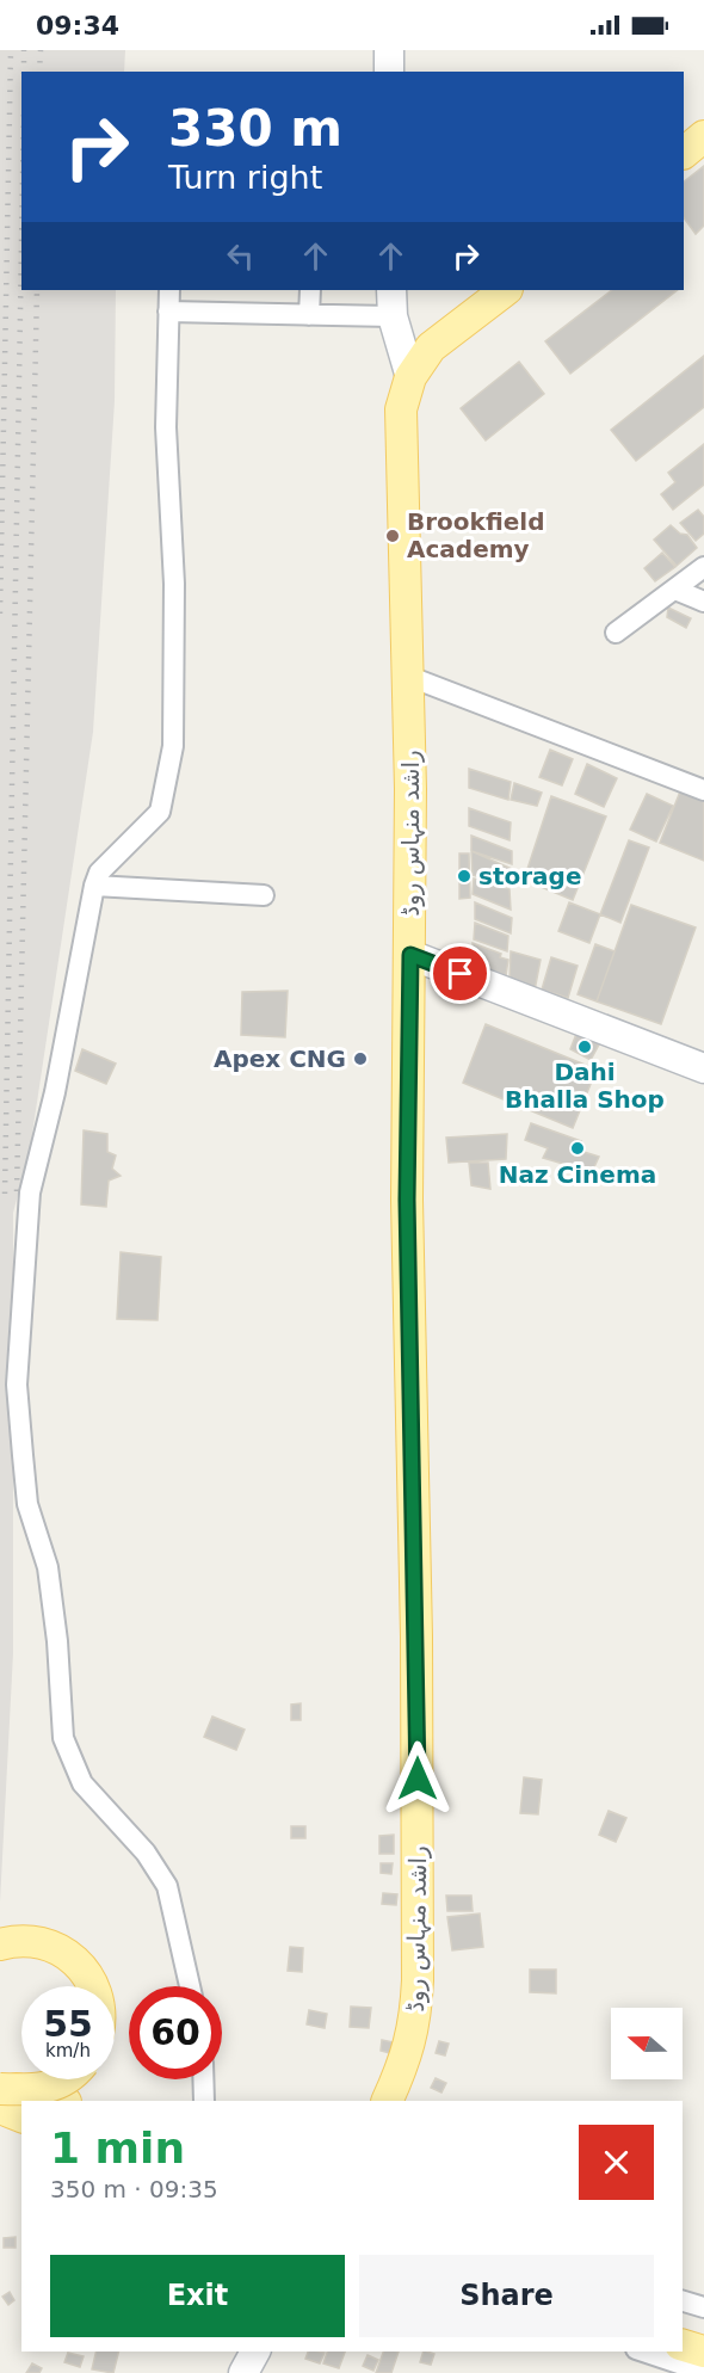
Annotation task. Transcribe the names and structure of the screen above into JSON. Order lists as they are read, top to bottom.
{
  "streets": {
    "main road": ["راشد منہاس روڈ"]
  },
  "places": [
    "Brookfield Academy",
    "storage",
    "Dahi Bhalla Shop",
    "Apex CNG",
    "Naz Cinema"
  ],
  "north": "left",
  "page": {
    "status": "09:34",
    "turn": ["330 m", "Turn right"],
    "speed": "55 km/h",
    "limit": "60",
    "heading": ["1 min", "350 m · 09:35"],
    "buttons": ["Exit", "Share"]
  }
}
